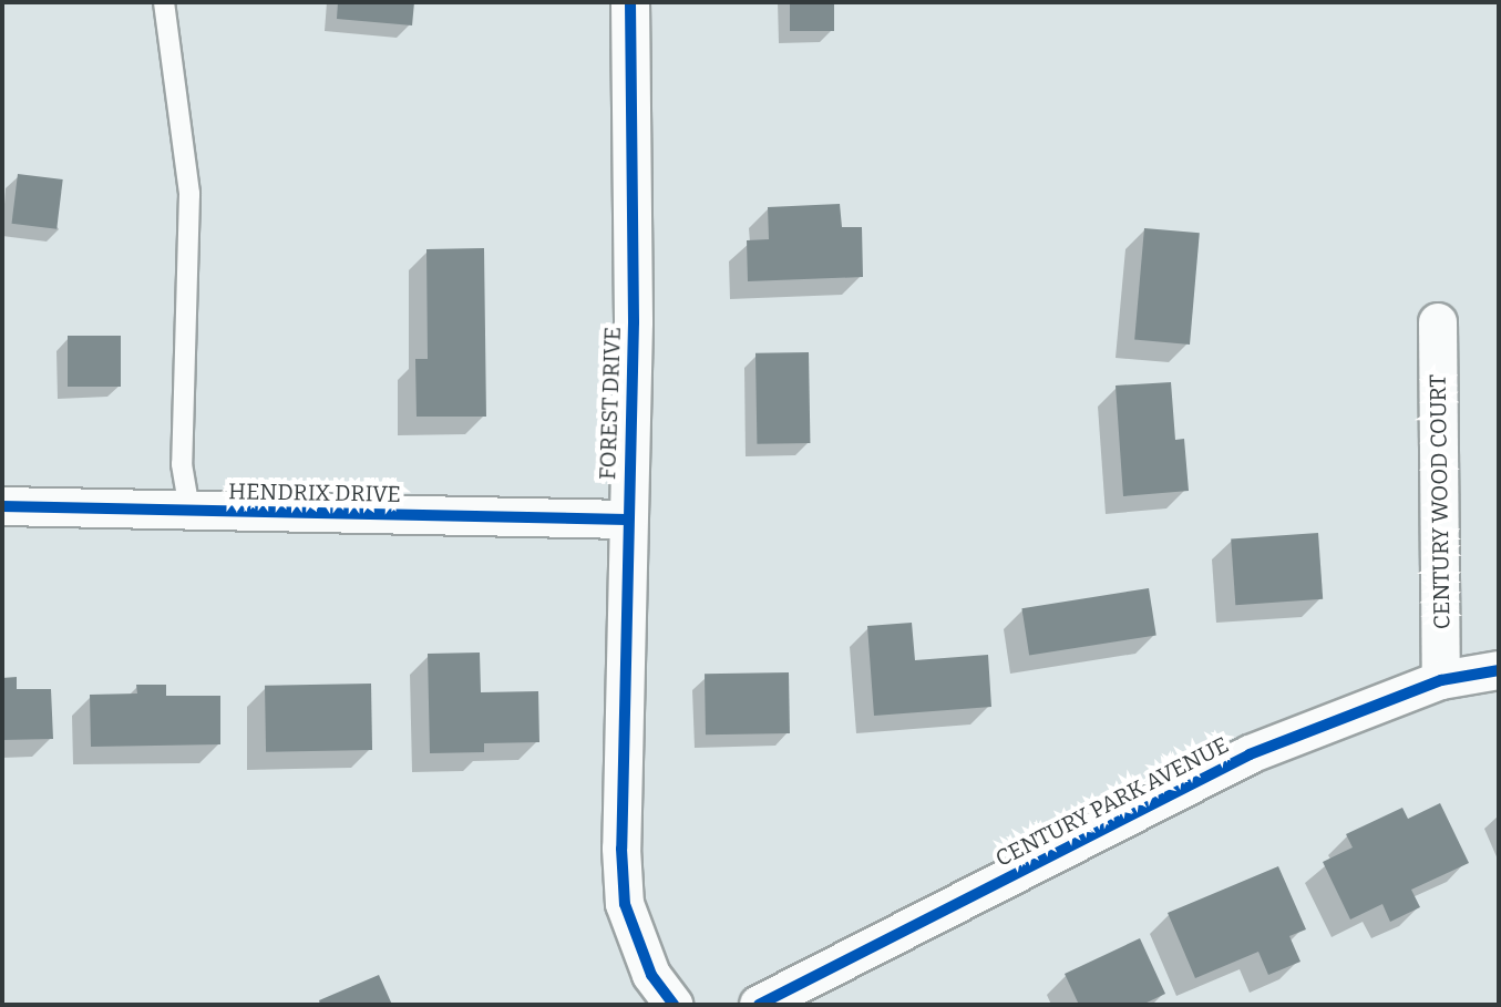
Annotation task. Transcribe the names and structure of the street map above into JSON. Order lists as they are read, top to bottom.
{
  "streets": {
    "street": [
      "FOREST DRIVE",
      "HENDRIX DRIVE",
      "CENTURY WOOD COURT",
      "CENTURY PARK AVENUE"
    ]
  },
  "crossings": [
    ["FOREST DRIVE", "HENDRIX DRIVE"],
    ["CENTURY WOOD COURT", "CENTURY PARK AVENUE"]
  ]
}
